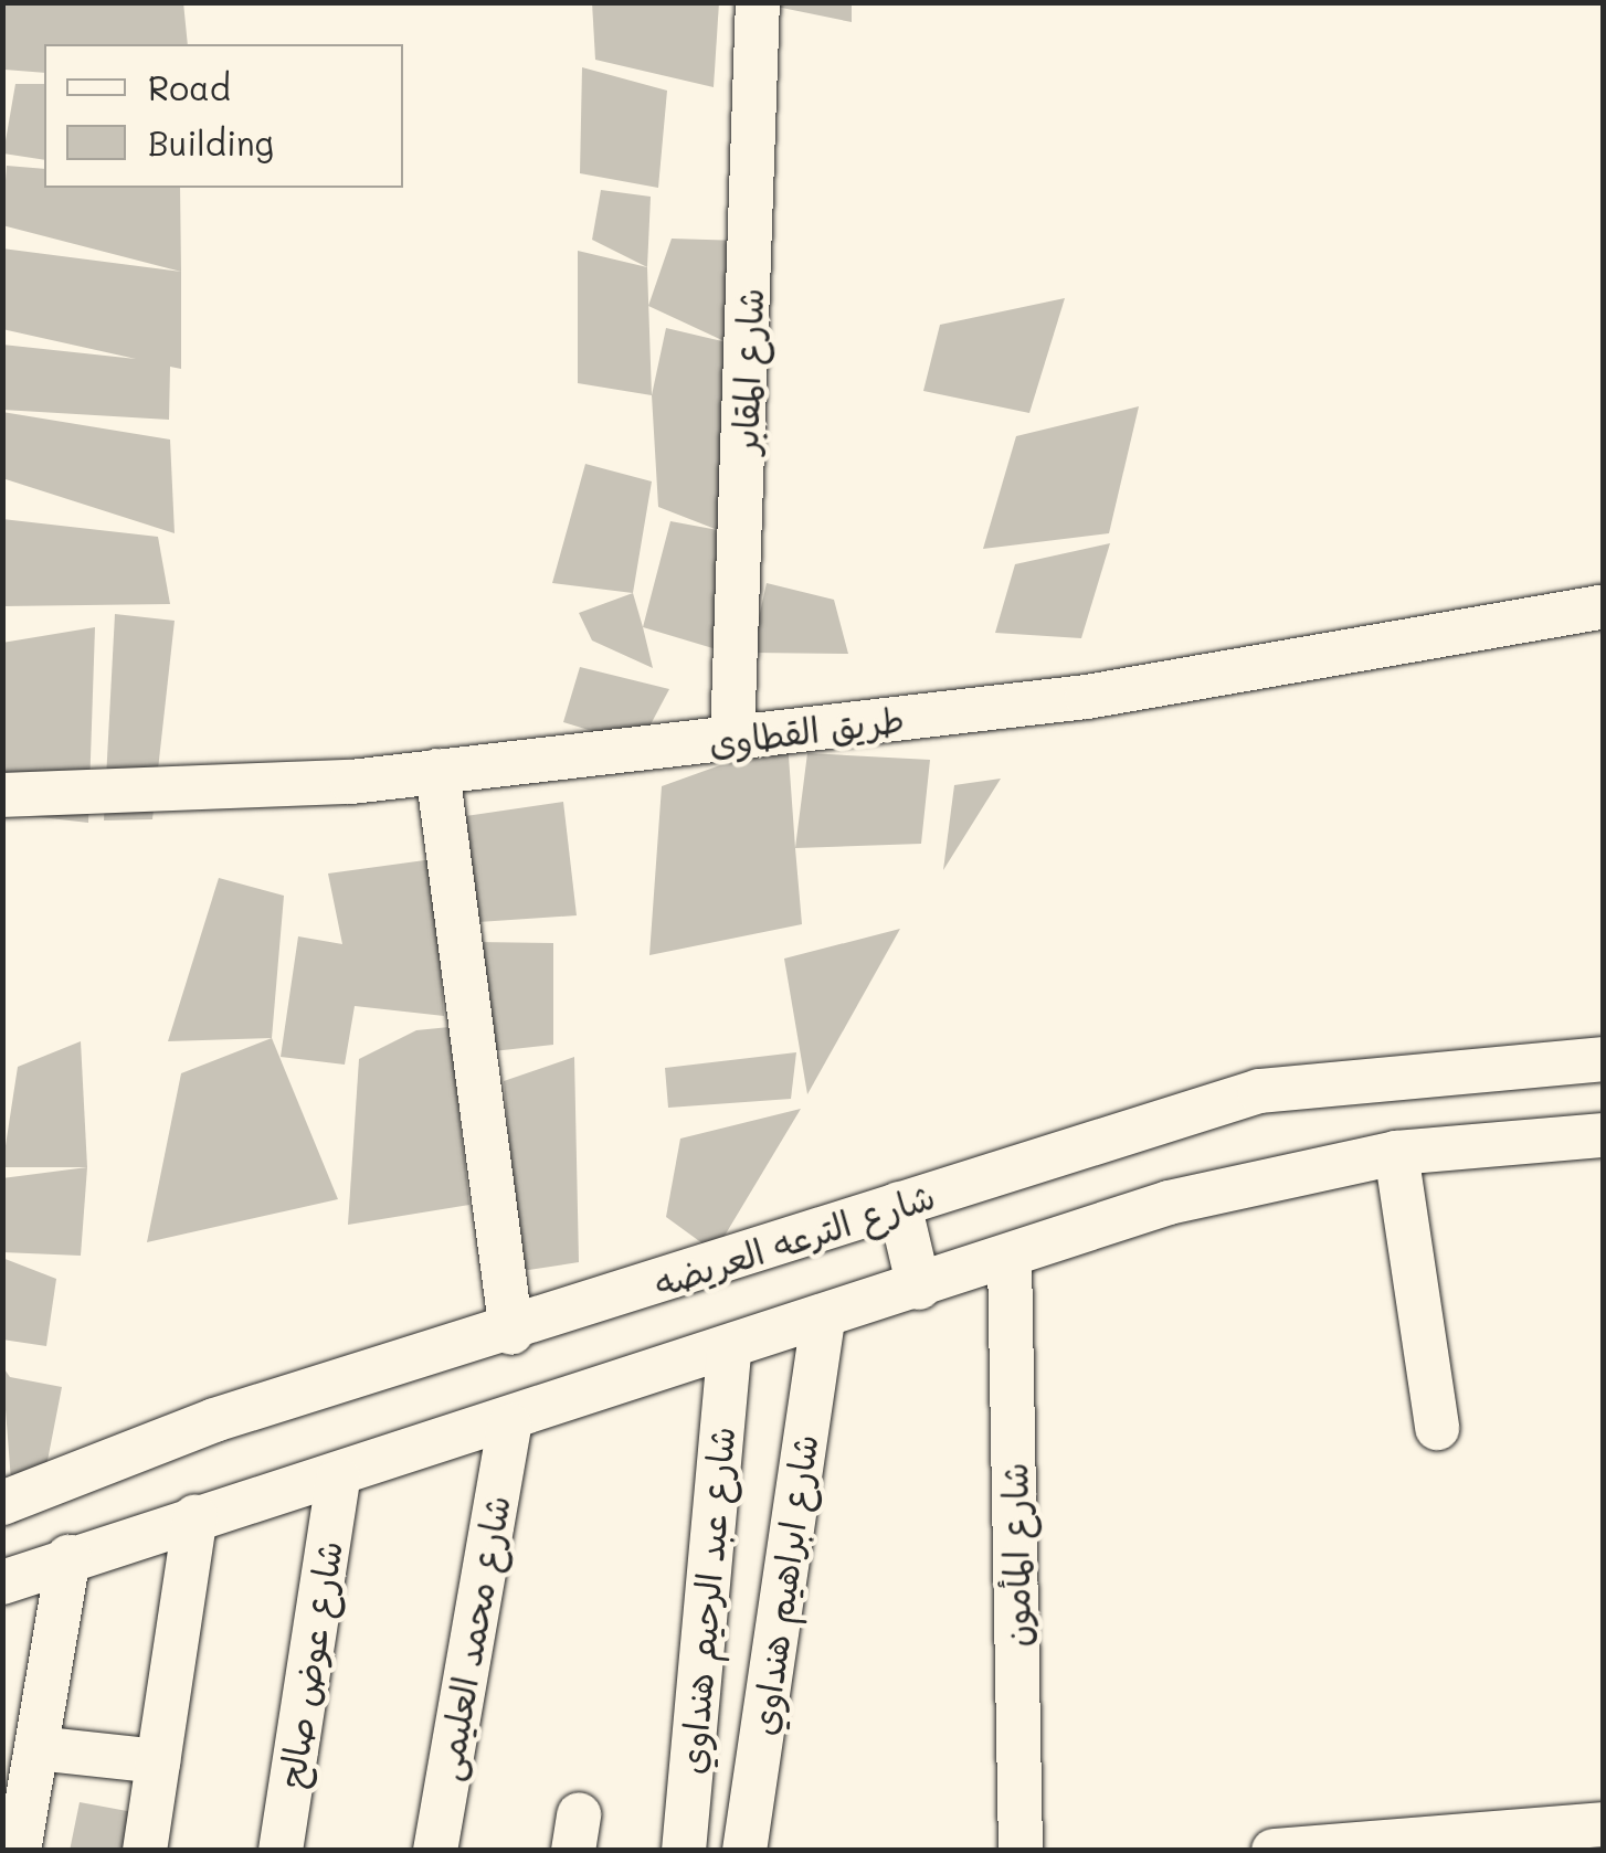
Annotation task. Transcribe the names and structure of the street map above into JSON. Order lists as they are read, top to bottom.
{
  "streets": {
    "street": [
      "شارع المقابر",
      "طريق القطاوى",
      "شارع الترعه العريضه",
      "شارع المأمون",
      "شارع ابراهيم هنداوي",
      "شارع عبد الرحيم هنداوي",
      "شارع محمد العليمى",
      "شارع عوض صالح"
    ]
  },
  "crossings": [
    ["شارع المقابر", "طريق القطاوى"]
  ],
  "legend": ["Road", "Building"]
}
